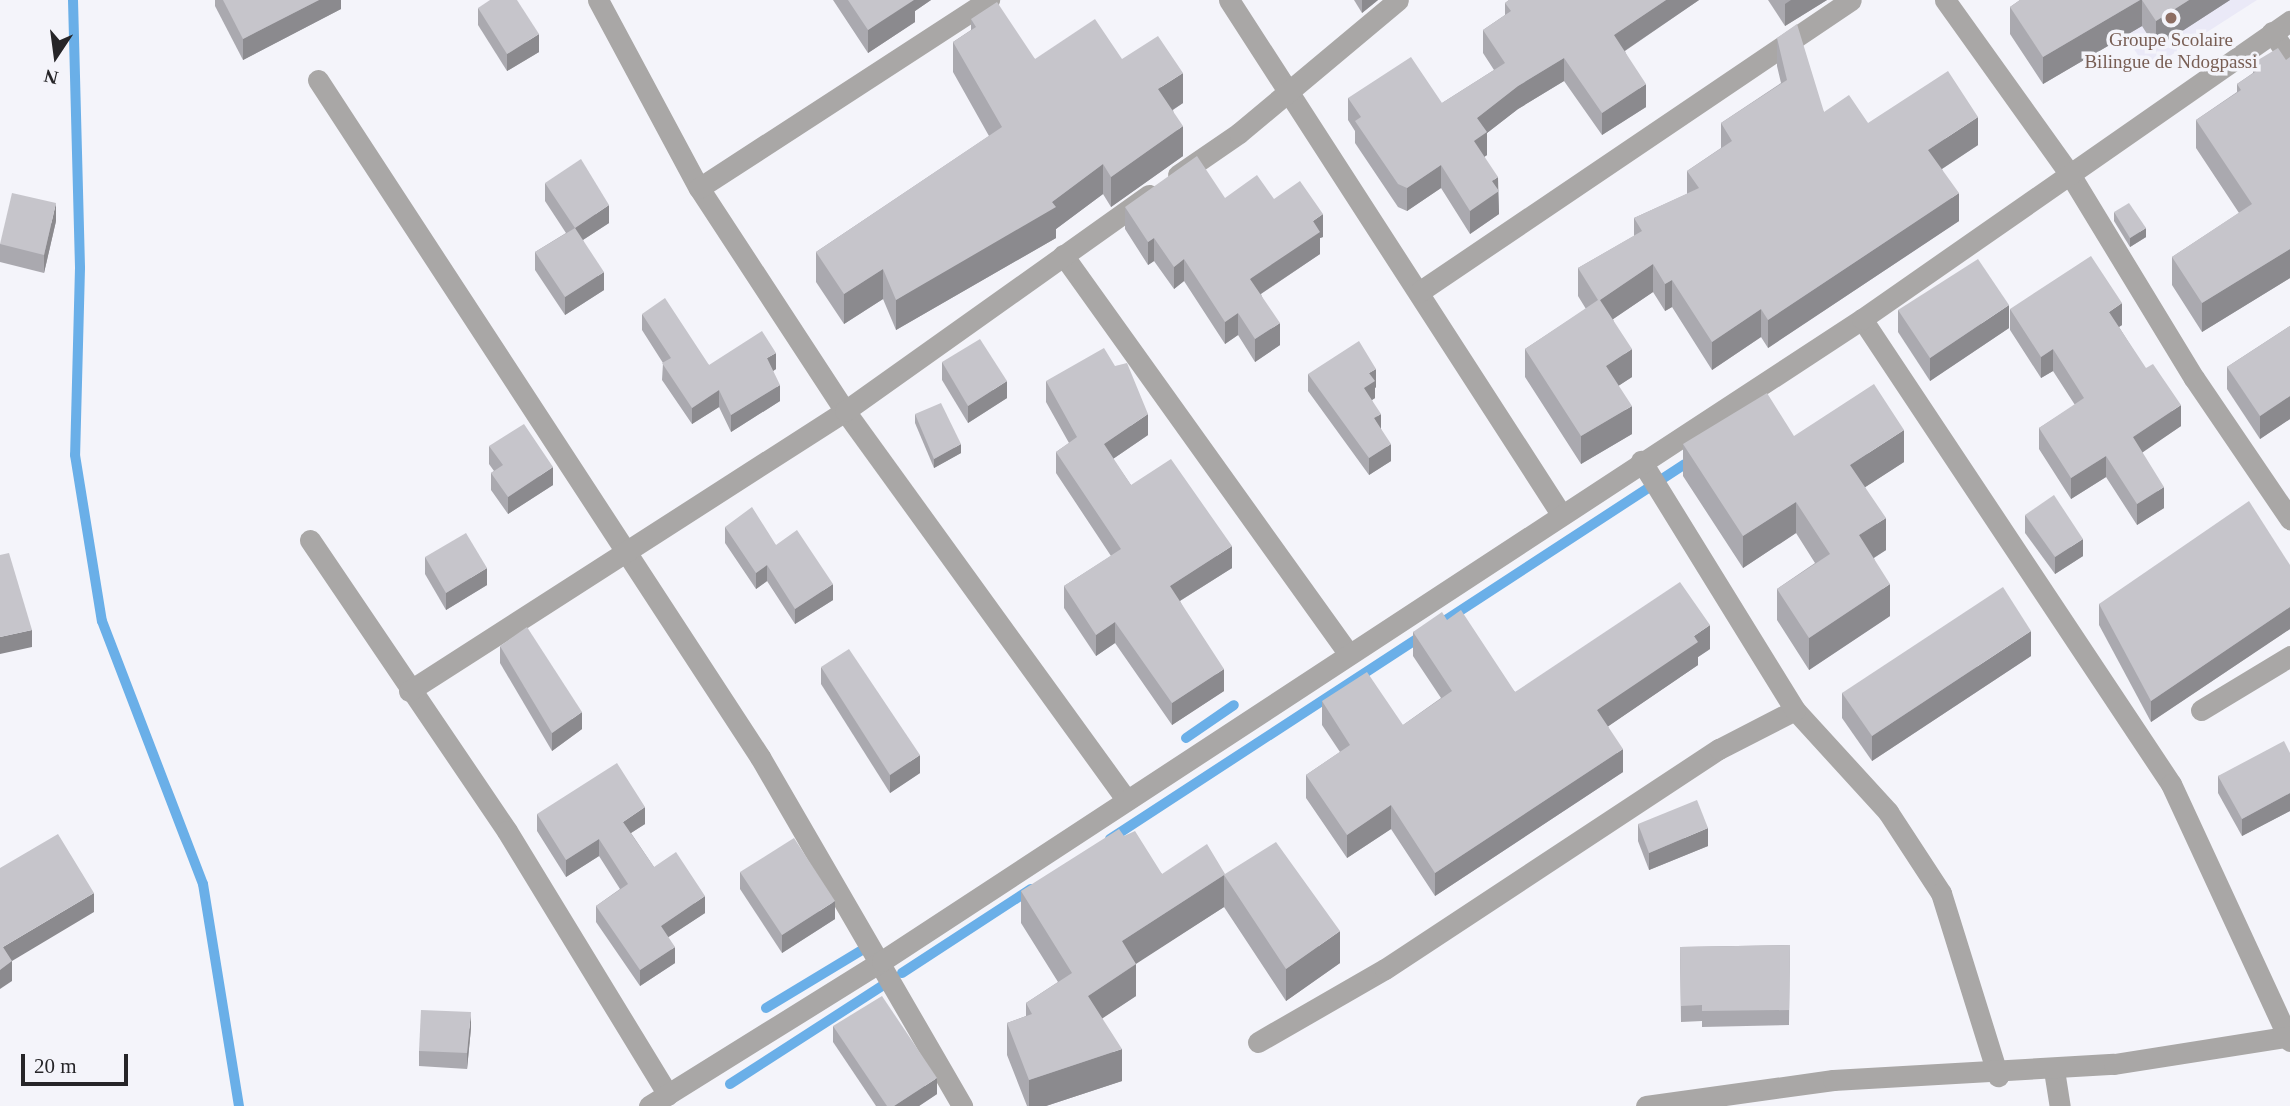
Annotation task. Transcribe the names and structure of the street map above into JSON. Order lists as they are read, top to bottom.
{
  "places": ["Groupe Scolaire Bilingue de Ndogpassi"],
  "scale_bar": "20 m",
  "north": "bottom"
}
